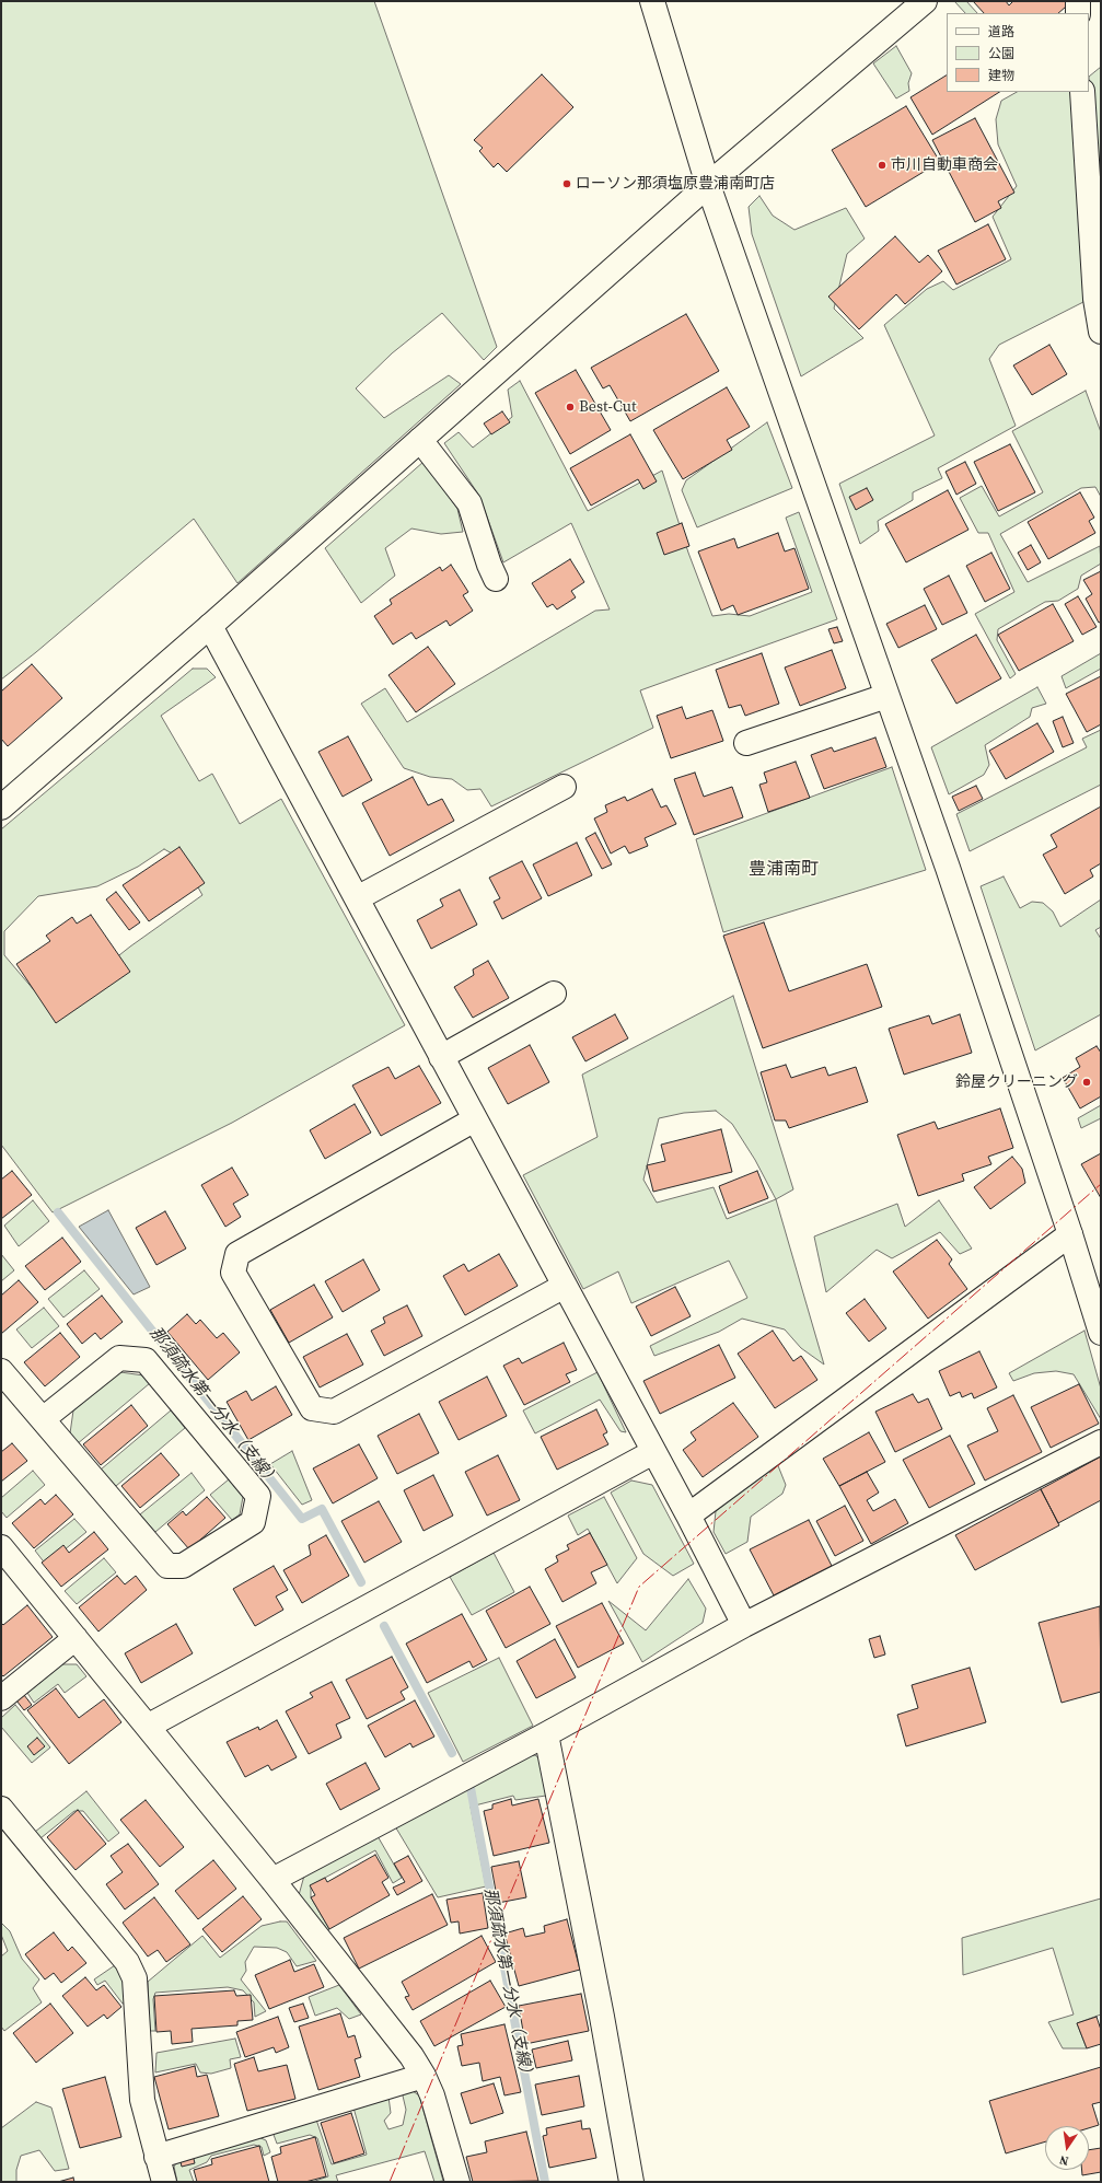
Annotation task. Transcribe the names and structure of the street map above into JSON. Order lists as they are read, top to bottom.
{
  "districts": ["豊浦南町"],
  "water": ["那須疏水第一分水（支線）"],
  "places": [
    "市川自動車商会",
    "ローソン那須塩原豊浦南町店",
    "Best-Cut",
    "鈴屋クリーニング"
  ],
  "legend": ["道路", "公園", "建物"],
  "north": "bottom"
}
